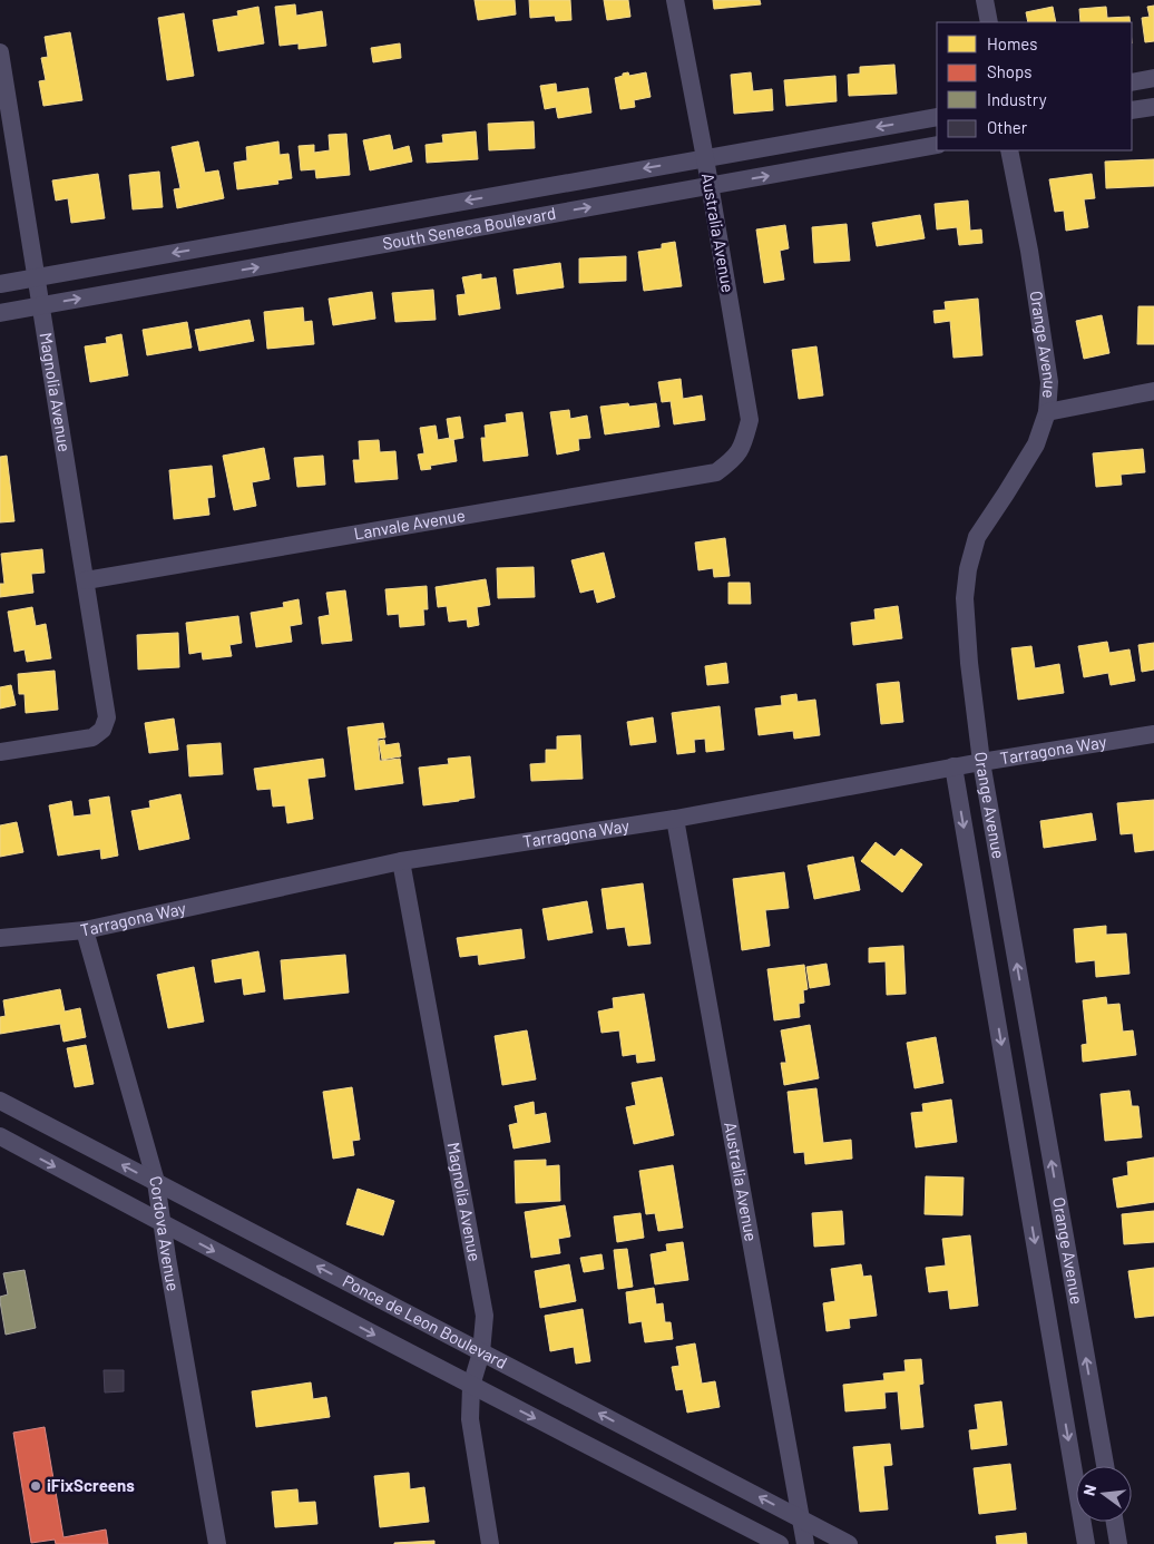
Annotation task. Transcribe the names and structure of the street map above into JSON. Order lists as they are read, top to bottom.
{
  "streets": {
    "street": [
      "South Seneca Boulevard",
      "Australia Avenue",
      "Orange Avenue",
      "Magnolia Avenue",
      "Lanvale Avenue",
      "Tarragona Way",
      "Cordova Avenue",
      "Ponce de Leon Boulevard"
    ]
  },
  "crossings": [
    ["South Seneca Boulevard", "Australia Avenue"],
    ["South Seneca Boulevard", "Magnolia Avenue"],
    ["Australia Avenue", "Lanvale Avenue"],
    ["Australia Avenue", "Tarragona Way"],
    ["Australia Avenue", "Ponce de Leon Boulevard"],
    ["Orange Avenue", "Tarragona Way"],
    ["Magnolia Avenue", "Lanvale Avenue"],
    ["Magnolia Avenue", "Tarragona Way"],
    ["Magnolia Avenue", "Ponce de Leon Boulevard"],
    ["Tarragona Way", "Cordova Avenue"],
    ["Cordova Avenue", "Ponce de Leon Boulevard"]
  ],
  "places": ["iFixScreens"],
  "legend": [
    "Homes",
    "Shops",
    "Industry",
    "Other"
  ],
  "north": "left"
}
